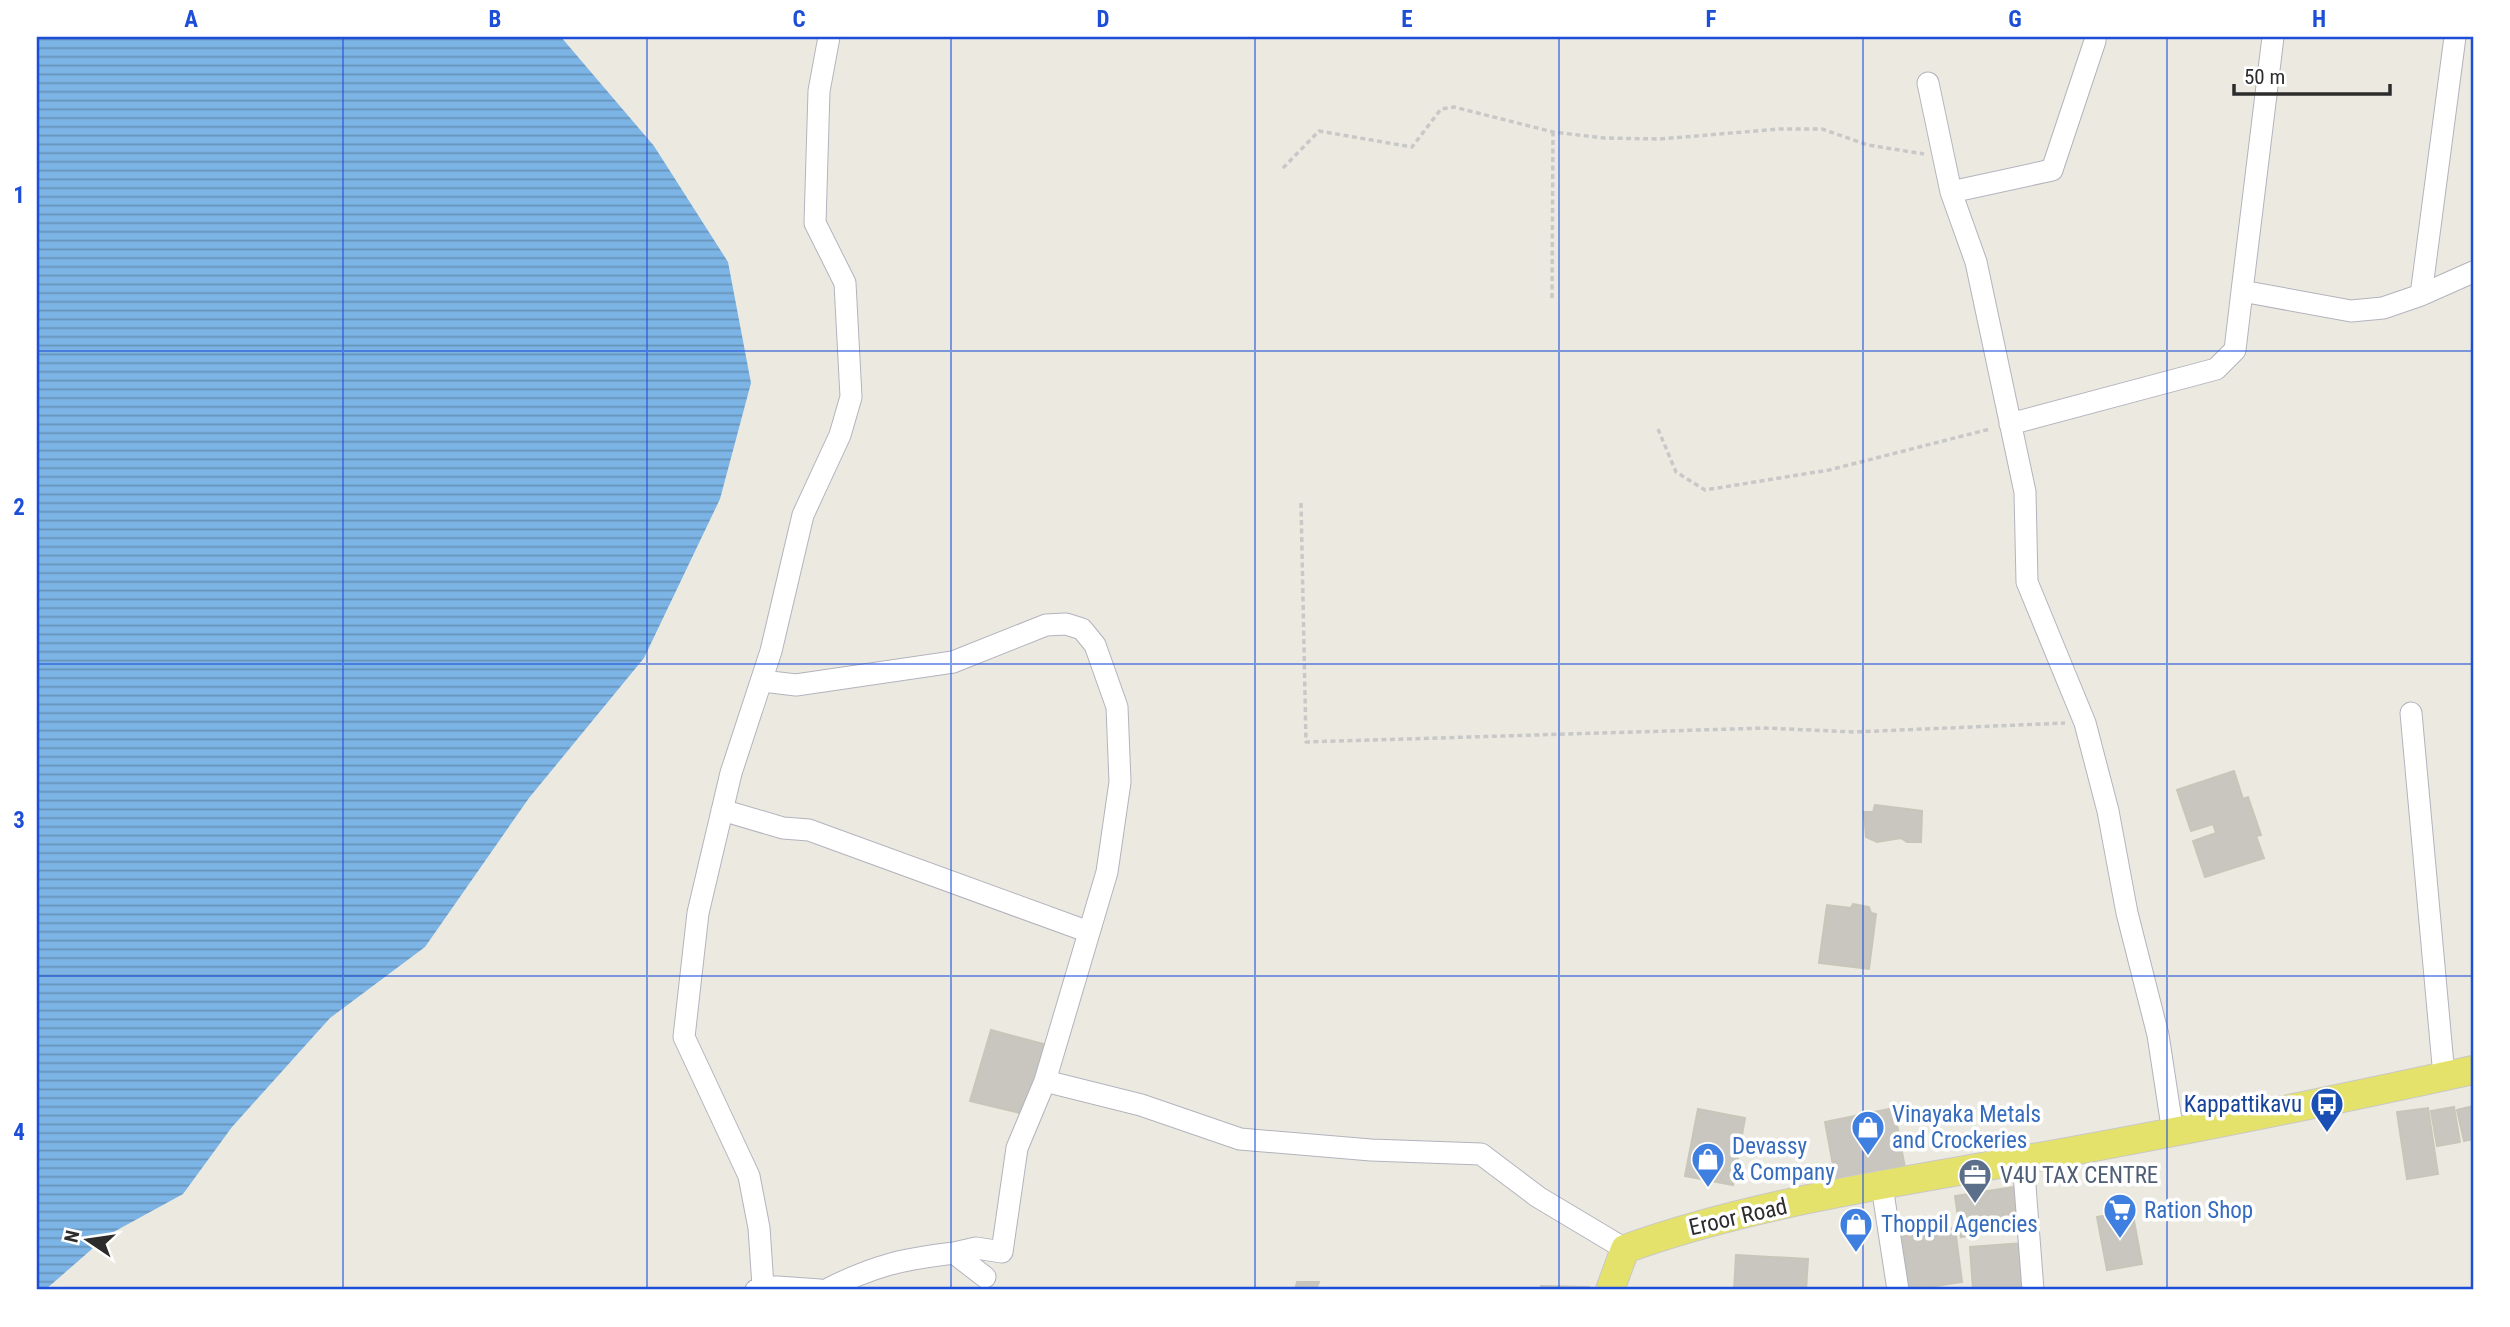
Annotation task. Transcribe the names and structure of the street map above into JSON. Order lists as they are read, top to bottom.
{
  "streets": {
    "main road": ["Eroor Road"]
  },
  "places": {
    "bus stop": ["Kappattikavu"],
    "shop": ["Vinayaka Metals and Crockeries", "Devassy & Company", "Thoppil Agencies"],
    "office": ["V4U TAX CENTRE"],
    "supermarket": ["Ration Shop"]
  },
  "scale_bar": "50 m",
  "north": "left",
  "grid": {
    "columns": [
      "A",
      "B",
      "C",
      "D",
      "E",
      "F",
      "G",
      "H"
    ],
    "rows": [
      "1",
      "2",
      "3",
      "4"
    ]
  }
}
